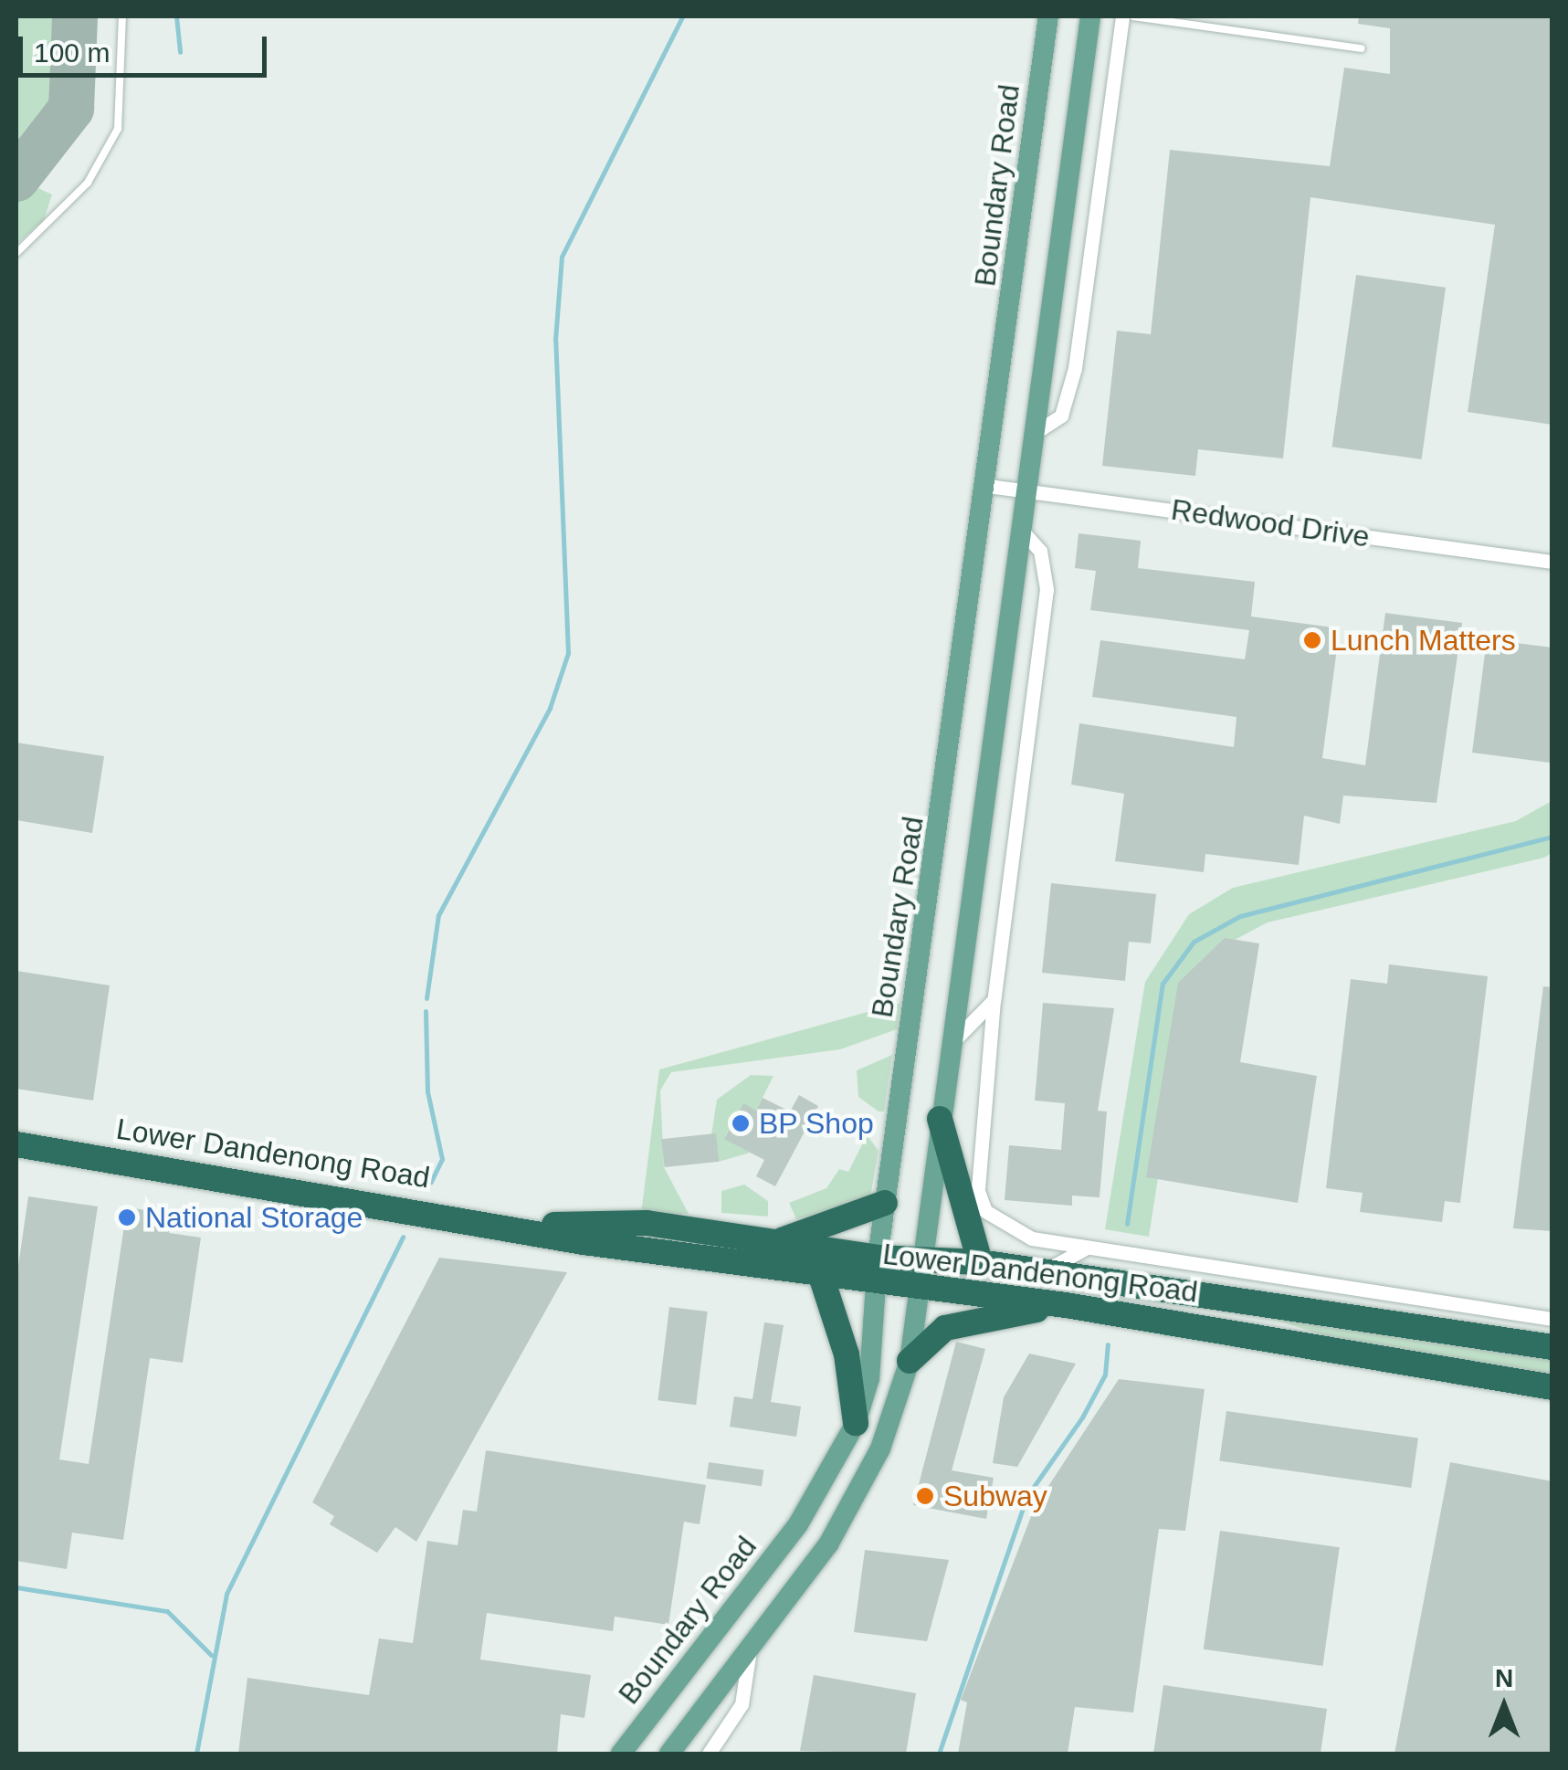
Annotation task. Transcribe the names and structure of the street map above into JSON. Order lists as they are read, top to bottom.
{
  "streets": {
    "highway": ["Lower Dandenong Road"],
    "main road": ["Boundary Road"],
    "street": ["Redwood Drive"]
  },
  "crossings": [
    ["Boundary Road", "Redwood Drive"],
    ["Boundary Road", "Lower Dandenong Road"]
  ],
  "places": [
    "Lunch Matters",
    "BP Shop",
    "National Storage",
    "Subway"
  ],
  "scale_bar": "100 m",
  "north": "top"
}
